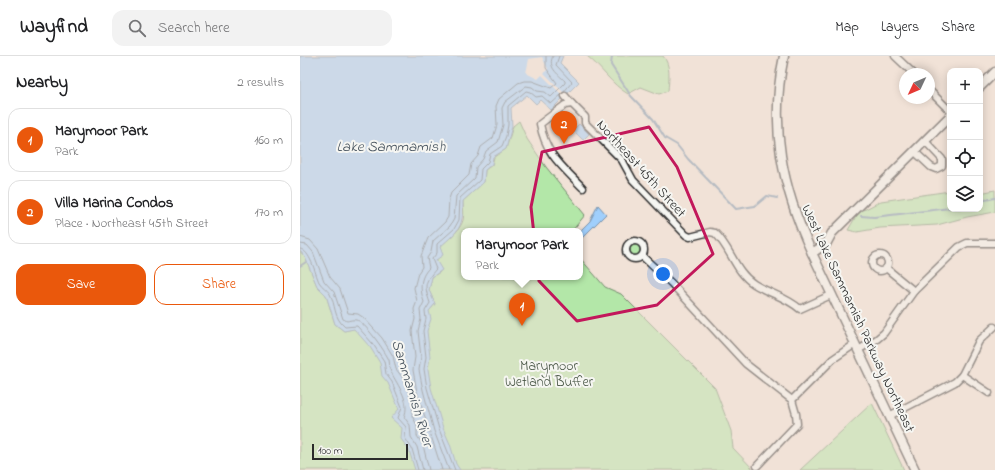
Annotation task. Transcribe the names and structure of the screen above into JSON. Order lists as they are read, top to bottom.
{
  "streets": {
    "main road": ["West Lake Sammamish Parkway Northeast"],
    "street": ["Northeast 45th Street"]
  },
  "crossings": [
    ["Northeast 45th Street", "West Lake Sammamish Parkway Northeast"]
  ],
  "water": ["Lake Sammamish", "Sammamish River"],
  "parks": ["Marymoor Wetland Buffer"],
  "scale_bar": "100 m",
  "north": "bottom left",
  "page": {
    "header": "Wayfind",
    "search": "Search here",
    "nav": ["Map", "Layers", "Share"],
    "heading": ["Nearby", "2 results"],
    "map_buttons": ["+", "−"],
    "list": [
      {
        "mark": "1",
        "name": "Marymoor Park",
        "note": "Park",
        "value": "160 m"
      },
      {
        "mark": "2",
        "name": "Villa Marina Condos",
        "note": "Place · Northeast 45th Street",
        "value": "170 m"
      }
    ],
    "pins": ["2", "1"],
    "popup": ["Marymoor Park", "Park"],
    "buttons": ["Save", "Share"],
    "scale": "100 m"
  }
}
